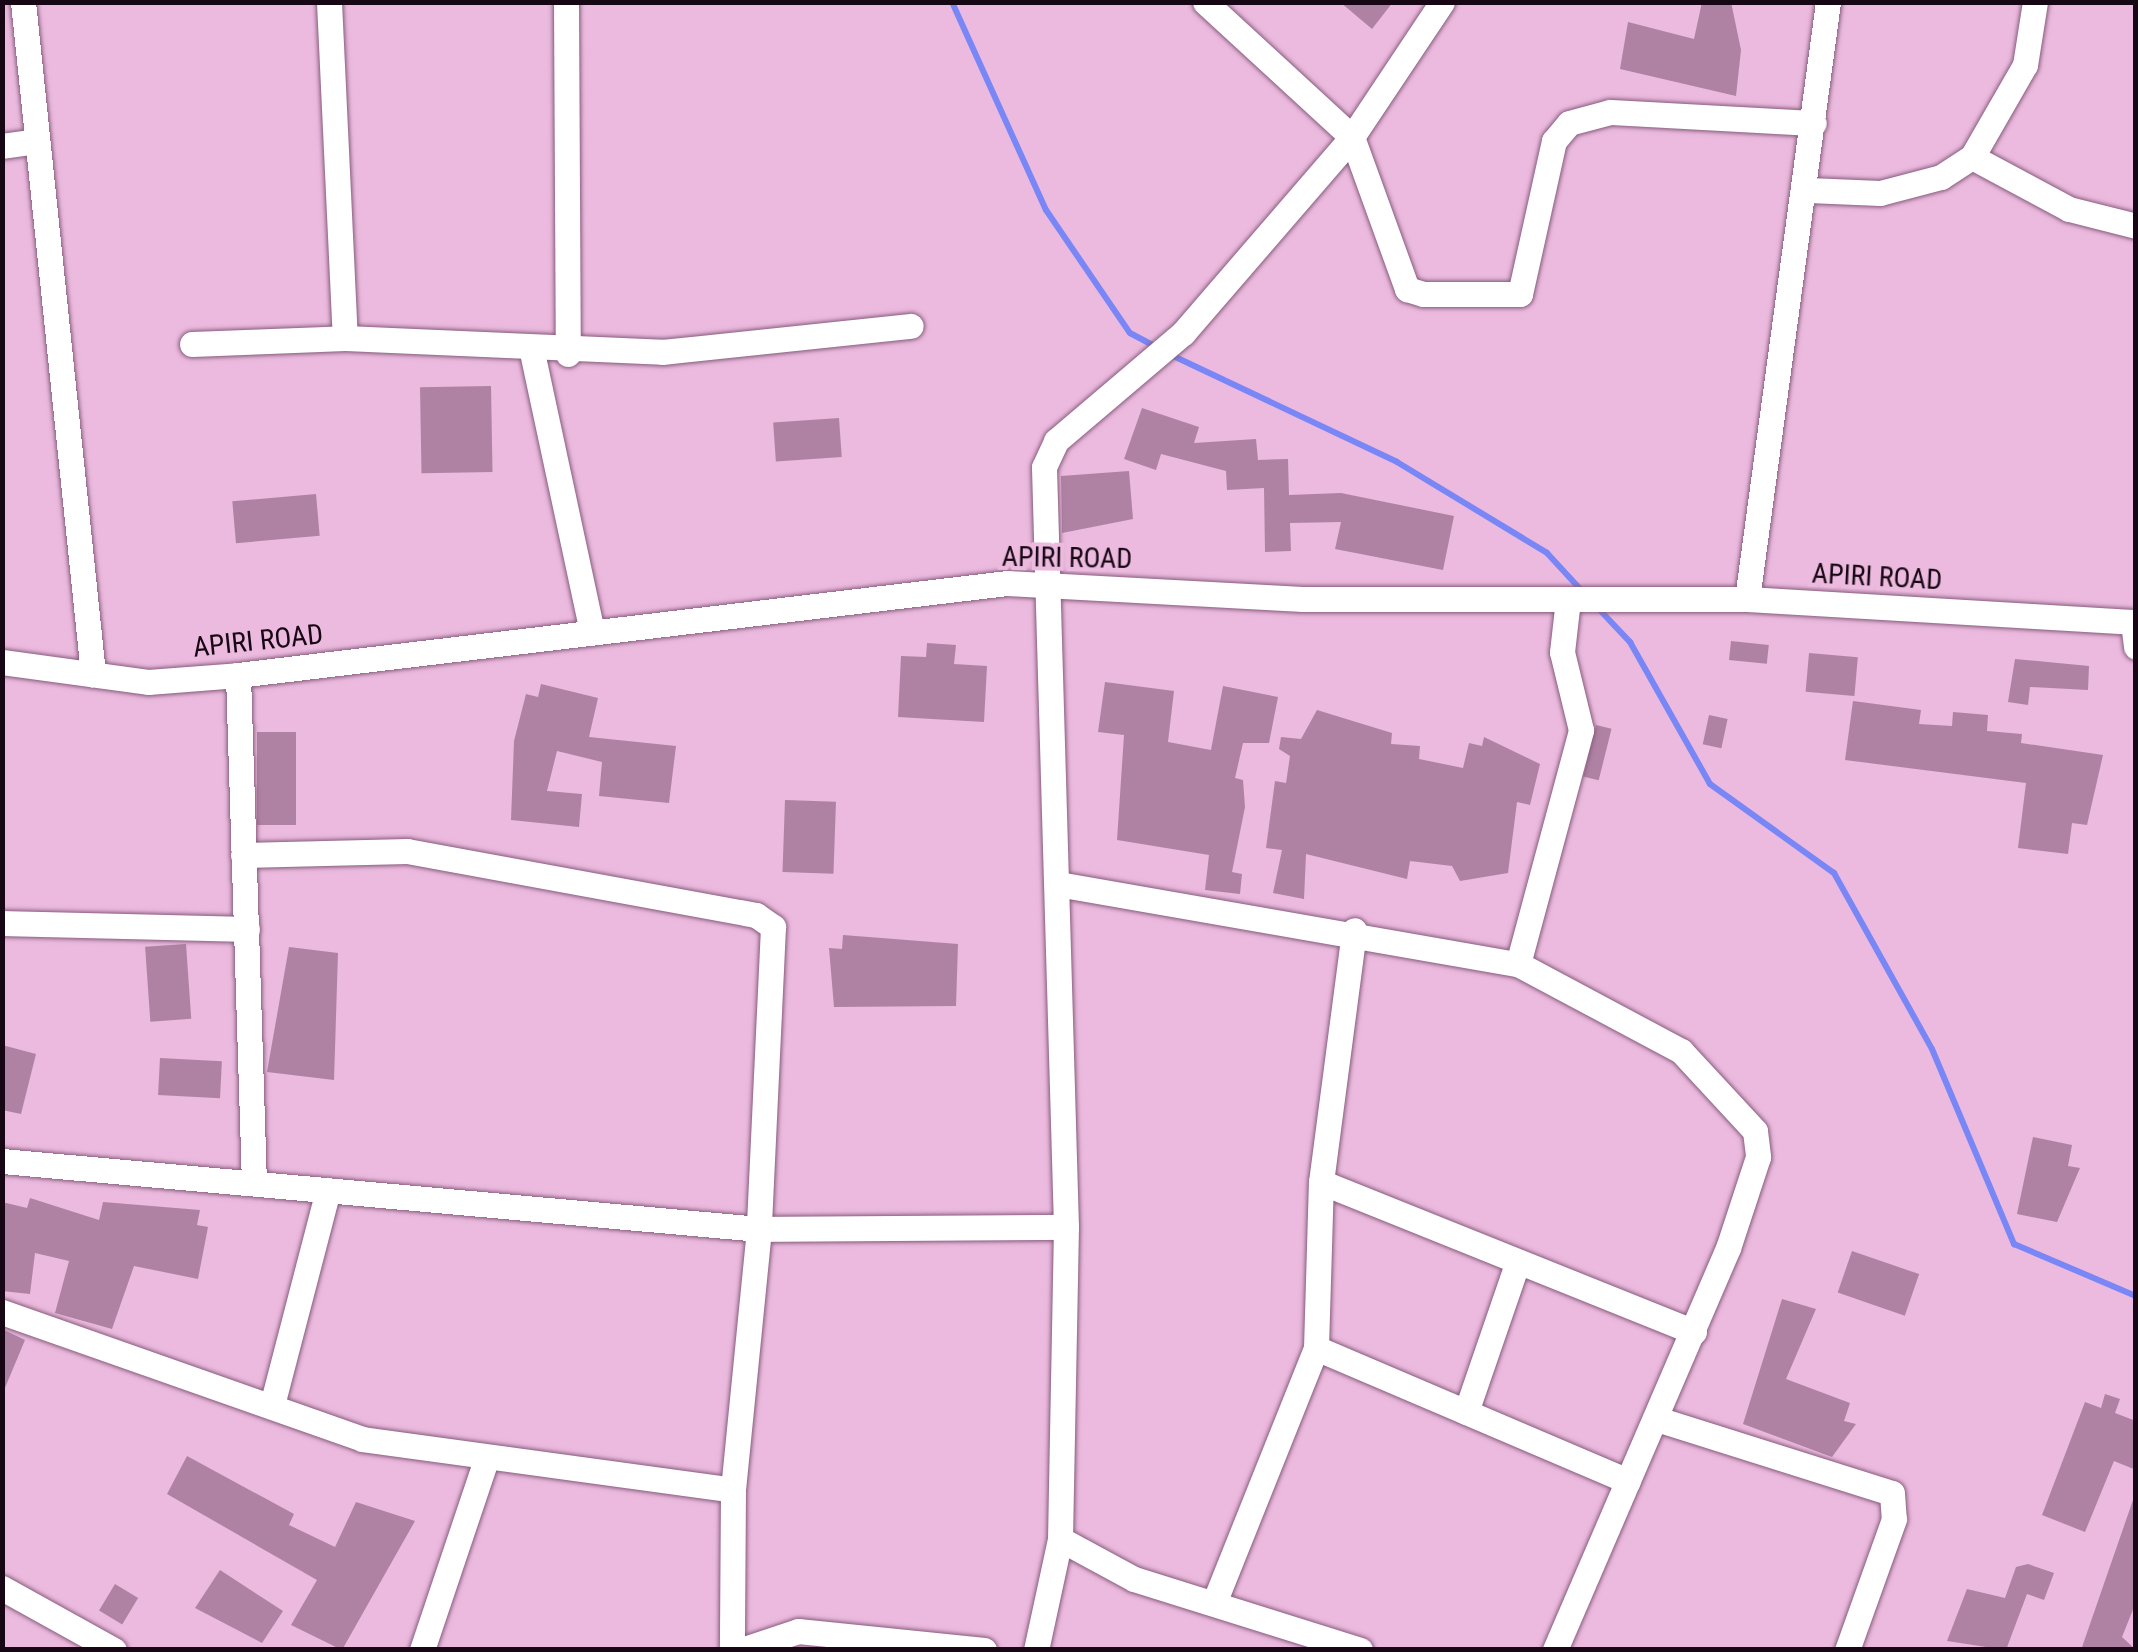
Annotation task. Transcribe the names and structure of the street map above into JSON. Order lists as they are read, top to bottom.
{
  "streets": {
    "street": ["APIRI ROAD"]
  }
}
